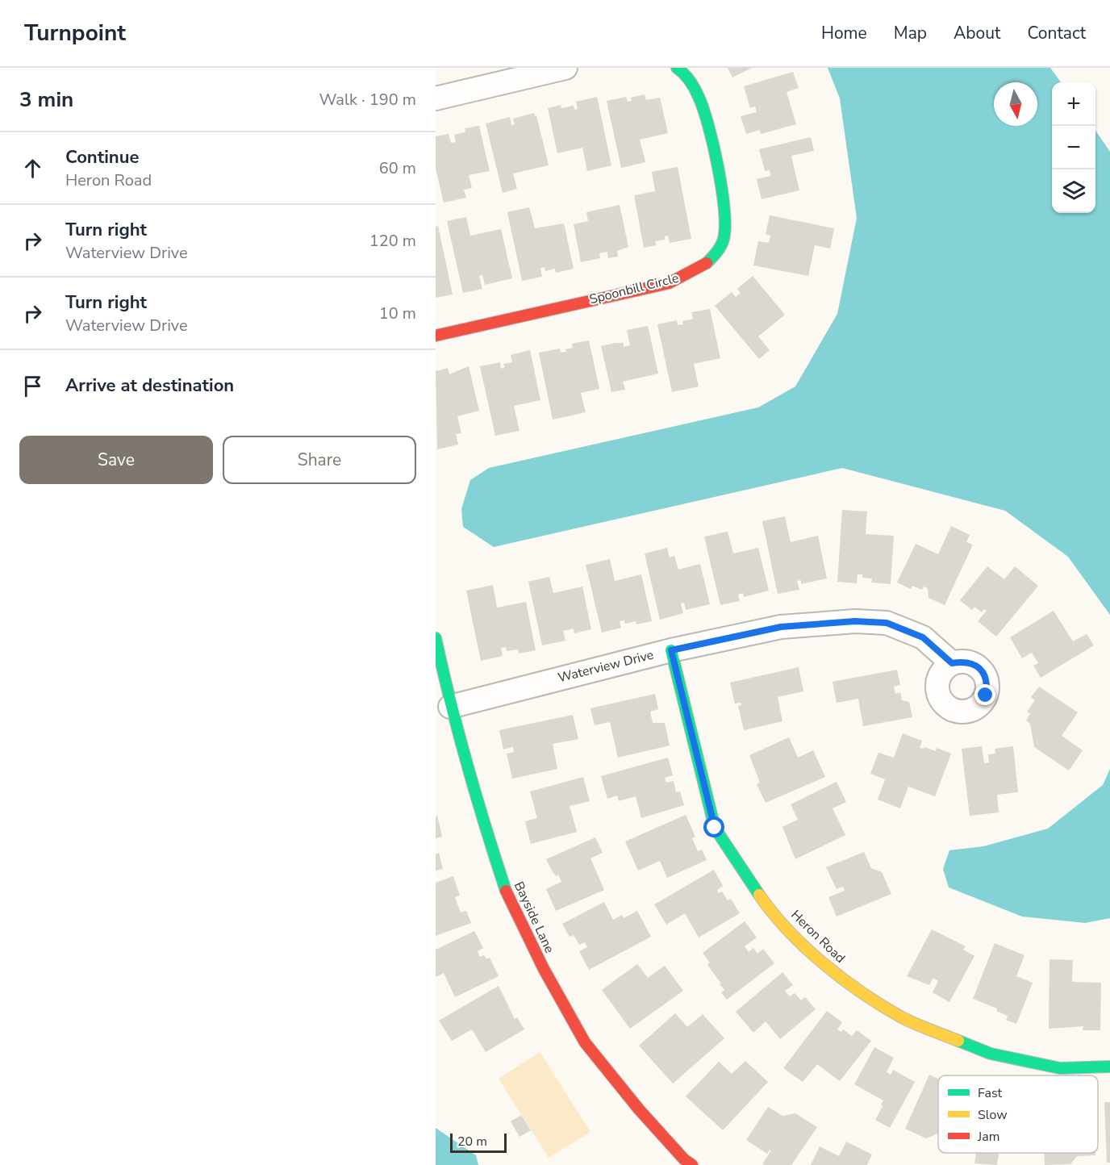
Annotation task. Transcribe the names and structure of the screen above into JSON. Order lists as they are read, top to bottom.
{
  "streets": {
    "street": [
      "Spoonbill Circle",
      "Waterview Drive",
      "Bayside Lane",
      "Heron Road"
    ]
  },
  "crossings": [
    ["Waterview Drive", "Bayside Lane"],
    ["Waterview Drive", "Heron Road"]
  ],
  "legend": ["Fast", "Slow", "Jam"],
  "scale_bar": "20 m",
  "north": "bottom",
  "page": {
    "header": "Turnpoint",
    "nav": [
      "Home",
      "Map",
      "About",
      "Contact"
    ],
    "heading": ["3 min", "Walk · 190 m"],
    "map_buttons": ["+", "−"],
    "list": [
      ["Continue", "Heron Road", "60 m"],
      ["Turn right", "Waterview Drive", "120 m"],
      ["Turn right", "Waterview Drive", "10 m"],
      "Arrive at destination"
    ],
    "buttons": ["Save", "Share"],
    "scale": "20 m"
  }
}
